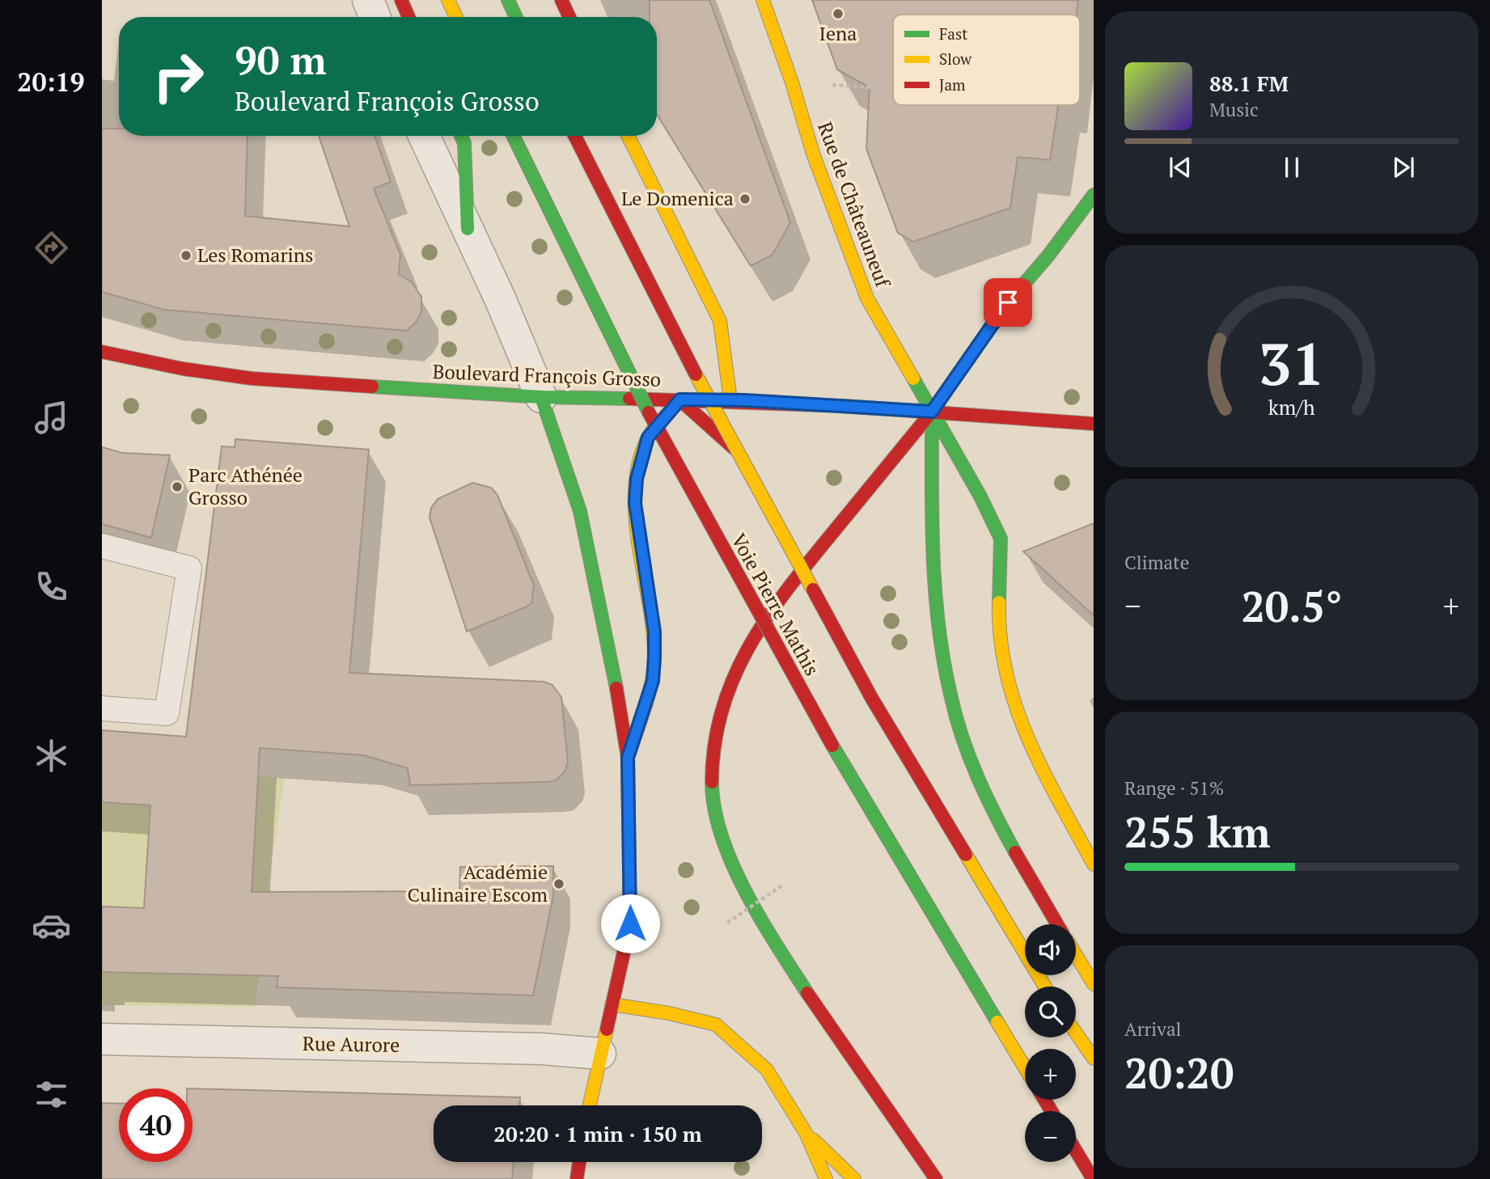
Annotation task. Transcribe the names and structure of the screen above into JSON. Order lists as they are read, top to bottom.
{
  "streets": {
    "main road": ["Rue de Châteauneuf", "Boulevard François Grosso", "Voie Pierre Mathis"],
    "street": ["Rue Aurore"]
  },
  "crossings": [
    ["Rue de Châteauneuf", "Boulevard François Grosso"]
  ],
  "places": [
    "Iena",
    "Le Domenica",
    "Les Romarins",
    "Parc Athénée Grosso",
    "Académie Culinaire Escom"
  ],
  "legend": ["Fast", "Slow", "Jam"],
  "page": {
    "tabs": "20:19",
    "turn": ["90 m", "Boulevard François Grosso"],
    "song": ["88.1 FM", "Music"],
    "tile": [
      "Climate",
      ["Range · 51%", "255 km"],
      ["Arrival", "20:20"]
    ],
    "heat": ["−", "20.5°", "+"],
    "map_buttons": ["+", "−"],
    "limit": "40",
    "trip": "20:20 · 1 min · 150 m",
    "gauge": ["31", "km/h"]
  }
}
